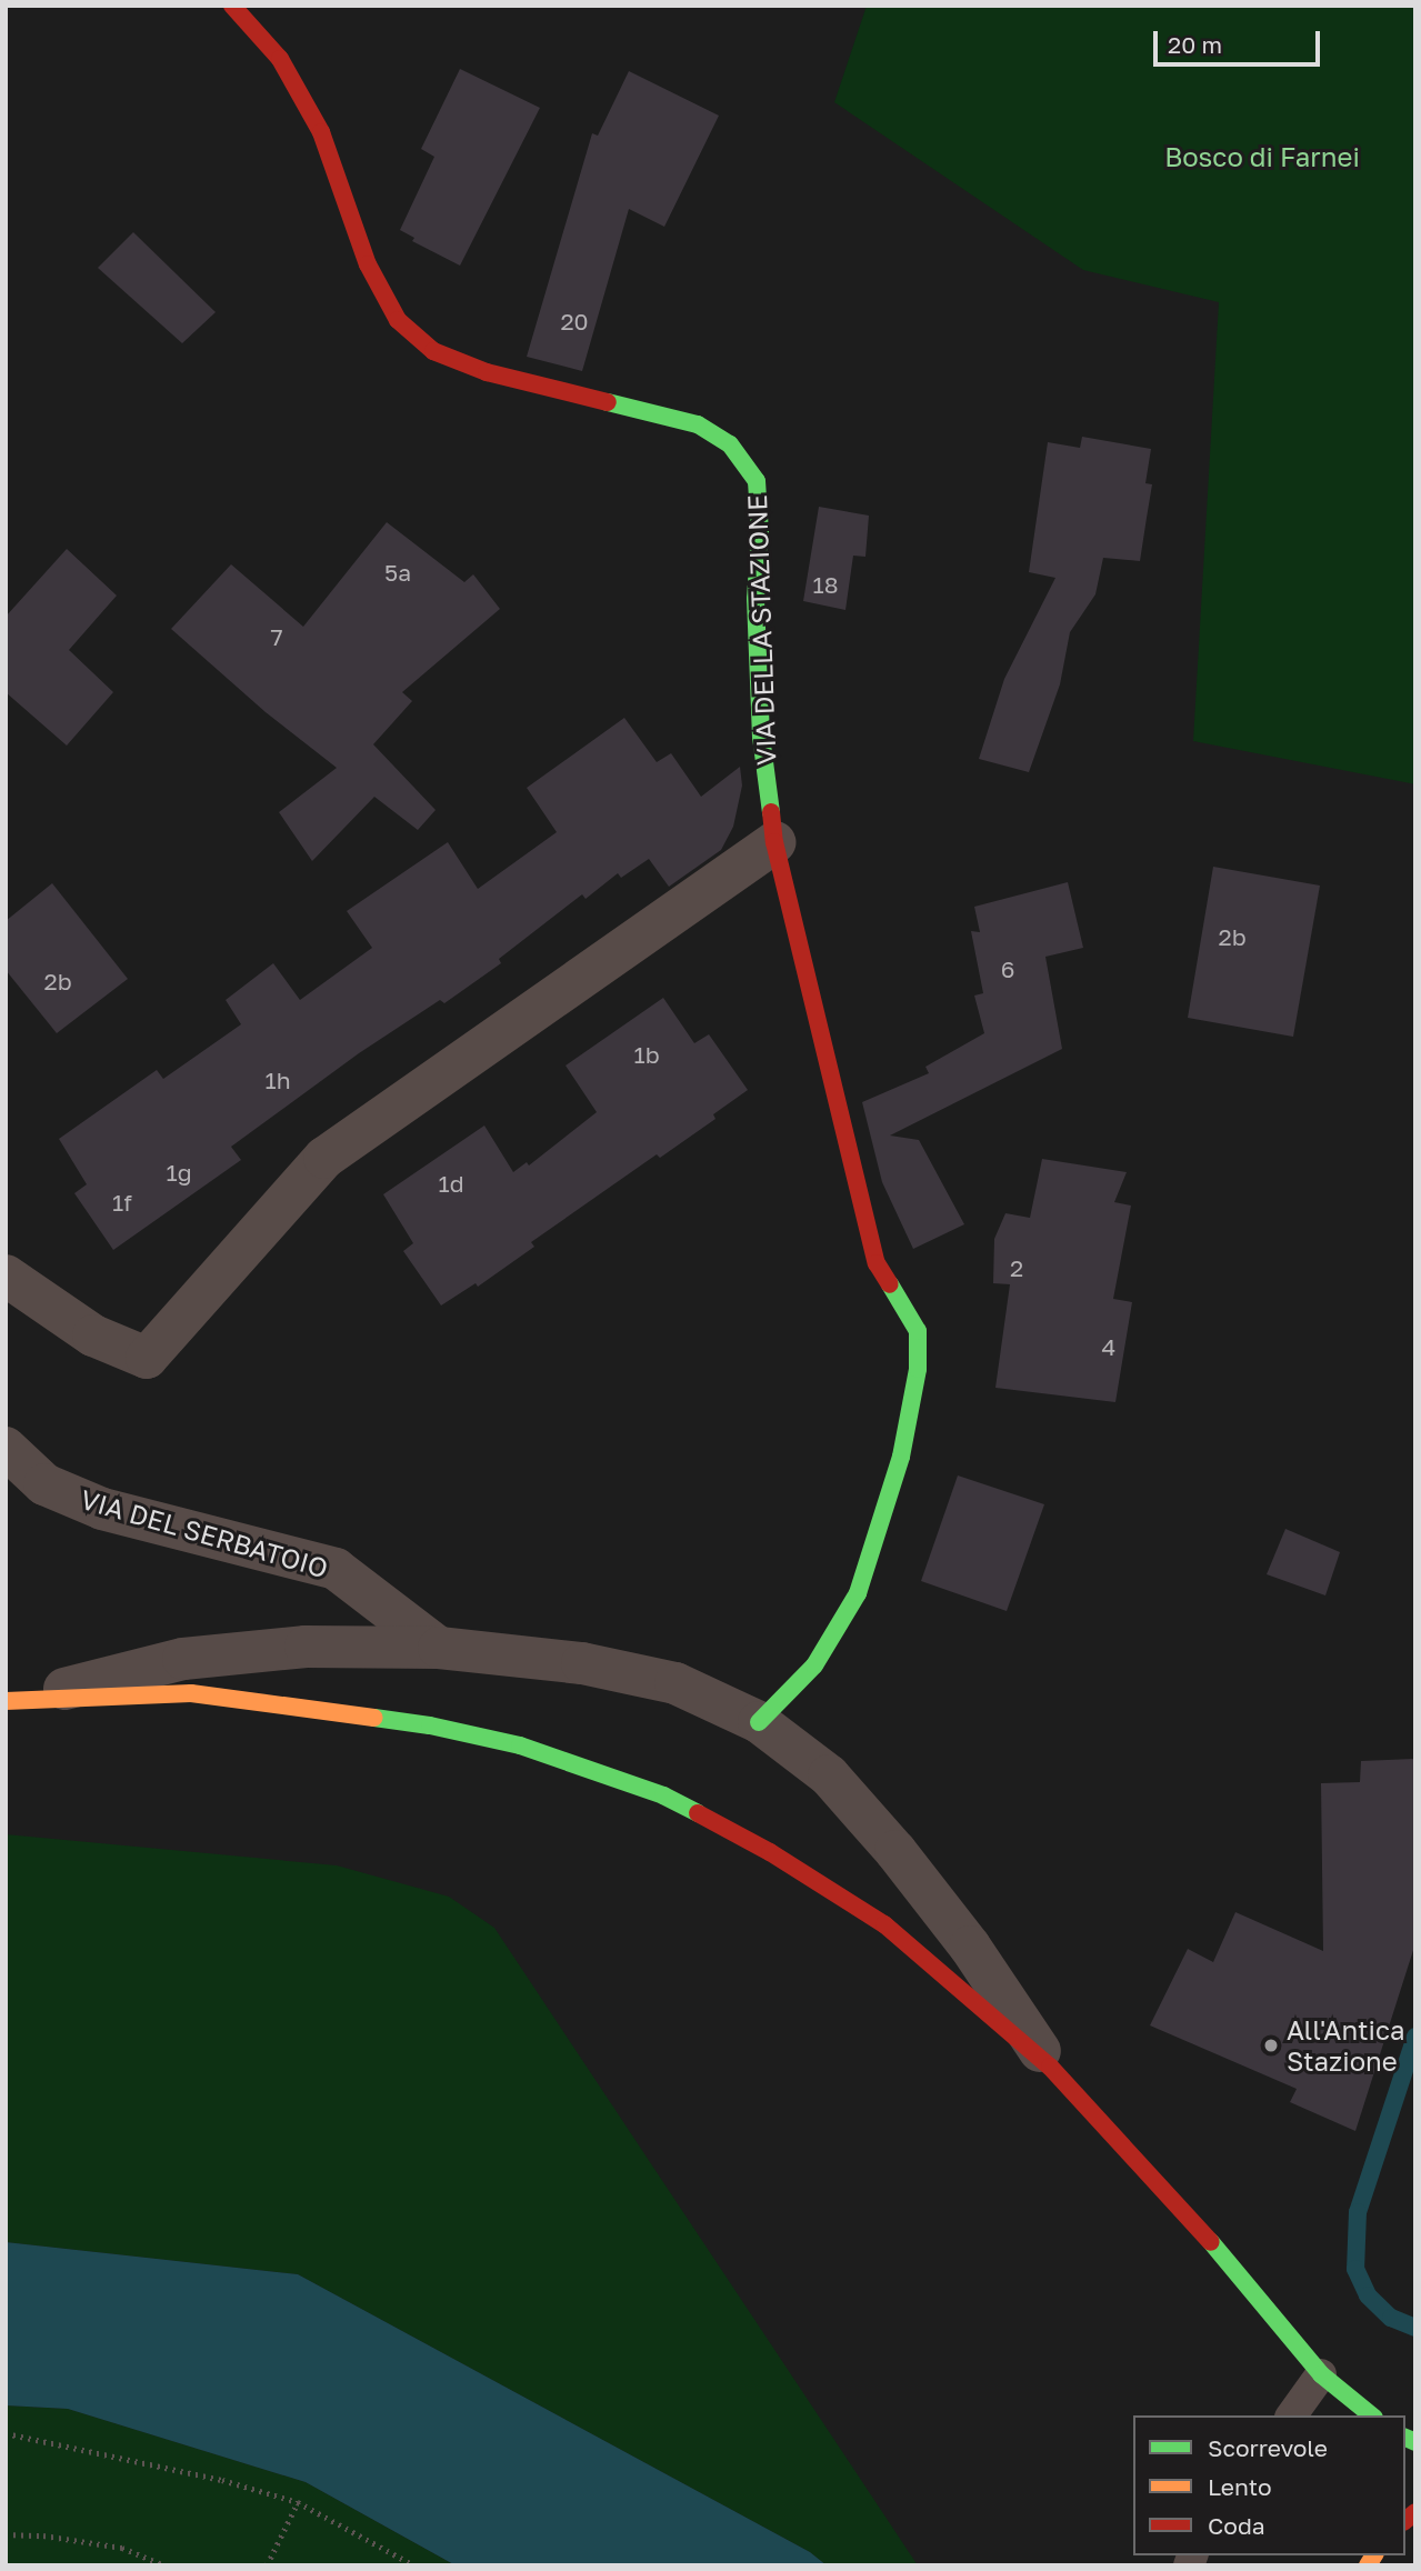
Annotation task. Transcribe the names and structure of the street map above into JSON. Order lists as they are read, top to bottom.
{
  "streets": {
    "street": ["VIA DELLA STAZIONE", "VIA DEL SERBATOIO"]
  },
  "parks": ["Bosco di Farnei"],
  "places": ["All'Antica Stazione"],
  "house_numbers": [
    "20",
    "5a",
    "18",
    "7",
    "2b",
    "6",
    "2b",
    "1b",
    "1h",
    "1g",
    "1d",
    "1f",
    "2",
    "4"
  ],
  "legend": ["Scorrevole", "Lento", "Coda"],
  "scale_bar": "20 m"
}
